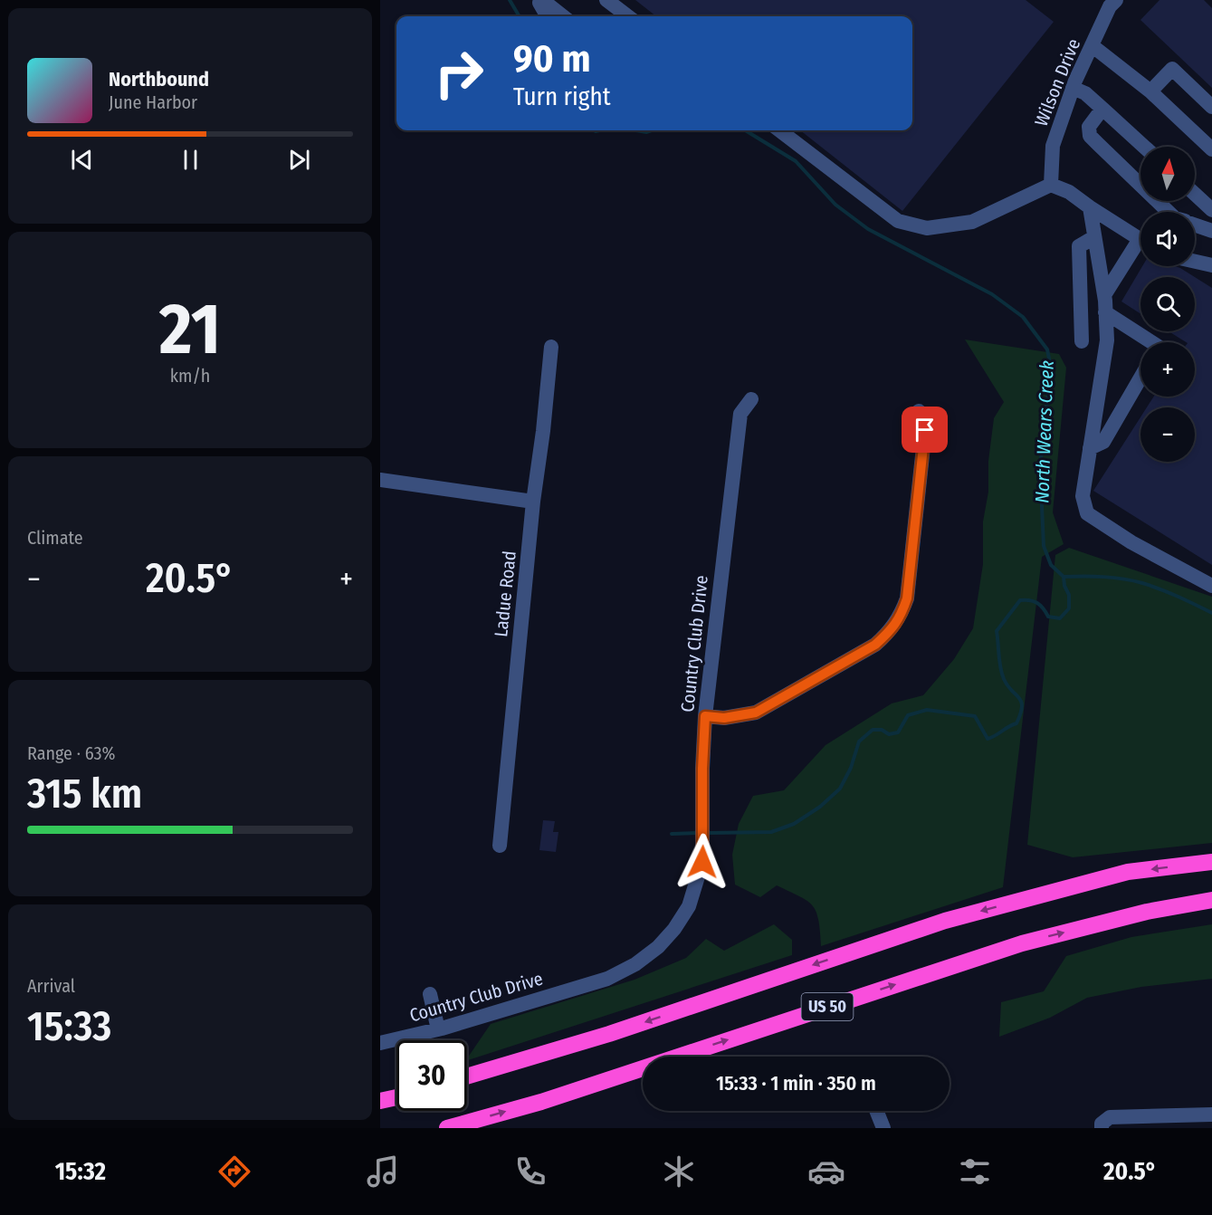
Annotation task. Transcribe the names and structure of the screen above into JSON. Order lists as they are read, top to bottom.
{
  "streets": {
    "highway": ["US 50"],
    "street": ["Wilson Drive", "Ladue Road", "Country Club Drive"]
  },
  "water": ["North Wears Creek"],
  "north": "top",
  "page": {
    "turn": ["90 m", "Turn right"],
    "song": ["Northbound", "June Harbor"],
    "map_buttons": ["+", "−"],
    "tile": [
      ["21", "km/h"],
      "Climate",
      ["Range · 63%", "315 km"],
      ["Arrival", "15:33"]
    ],
    "heat": ["−", "20.5°", "+"],
    "limit": "30",
    "trip": "15:33 · 1 min · 350 m",
    "tabs": ["15:32", "20.5°"]
  }
}
